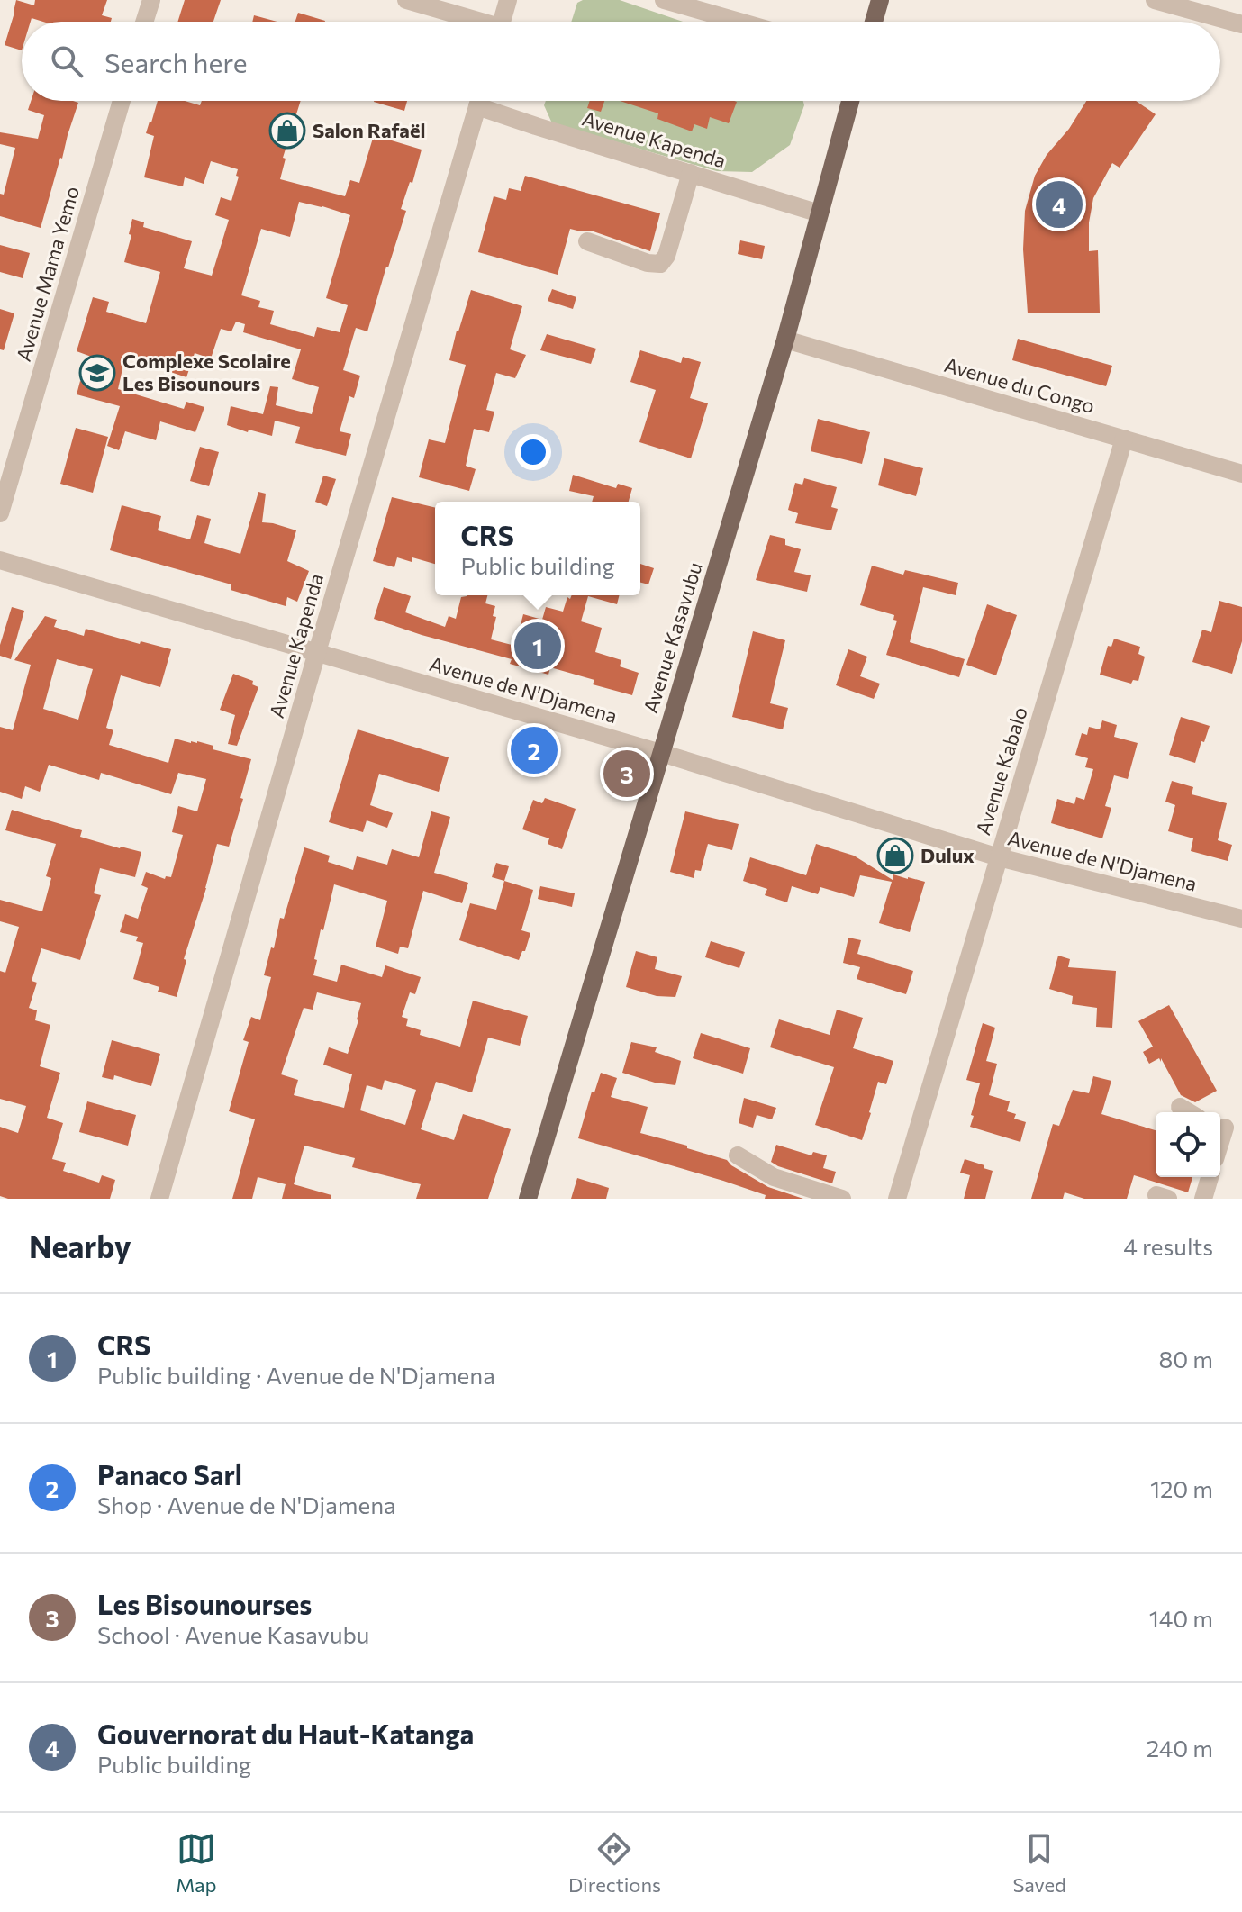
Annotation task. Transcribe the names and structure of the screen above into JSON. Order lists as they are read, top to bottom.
{
  "streets": {
    "main road": ["Avenue Kasavubu"],
    "street": [
      "Avenue Kapenda",
      "Avenue Mama Yemo",
      "Avenue du Congo",
      "Avenue de N'Djamena",
      "Avenue Kabalo"
    ]
  },
  "crossings": [
    ["Avenue Kapenda", "Avenue Kasavubu"],
    ["Avenue Kapenda", "Avenue de N'Djamena"],
    ["Avenue du Congo", "Avenue Kasavubu"],
    ["Avenue du Congo", "Avenue Kabalo"],
    ["Avenue Kasavubu", "Avenue de N'Djamena"],
    ["Avenue de N'Djamena", "Avenue Kabalo"]
  ],
  "places": {
    "shop": ["Salon Rafaël", "Dulux"],
    "school or university": ["Complexe Scolaire Les Bisounours"]
  },
  "page": {
    "search": "Search here",
    "pins": [
      "4",
      "1",
      "2",
      "3"
    ],
    "popup": ["CRS", "Public building"],
    "heading": ["Nearby", "4 results"],
    "list": [
      {
        "mark": "1",
        "name": "CRS",
        "note": "Public building · Avenue de N'Djamena",
        "value": "80 m"
      },
      {
        "mark": "2",
        "name": "Panaco Sarl",
        "note": "Shop · Avenue de N'Djamena",
        "value": "120 m"
      },
      {
        "mark": "3",
        "name": "Les Bisounourses",
        "note": "School · Avenue Kasavubu",
        "value": "140 m"
      },
      {
        "mark": "4",
        "name": "Gouvernorat du Haut-Katanga",
        "note": "Public building",
        "value": "240 m"
      }
    ],
    "nav": ["Map", "Directions", "Saved"]
  }
}
